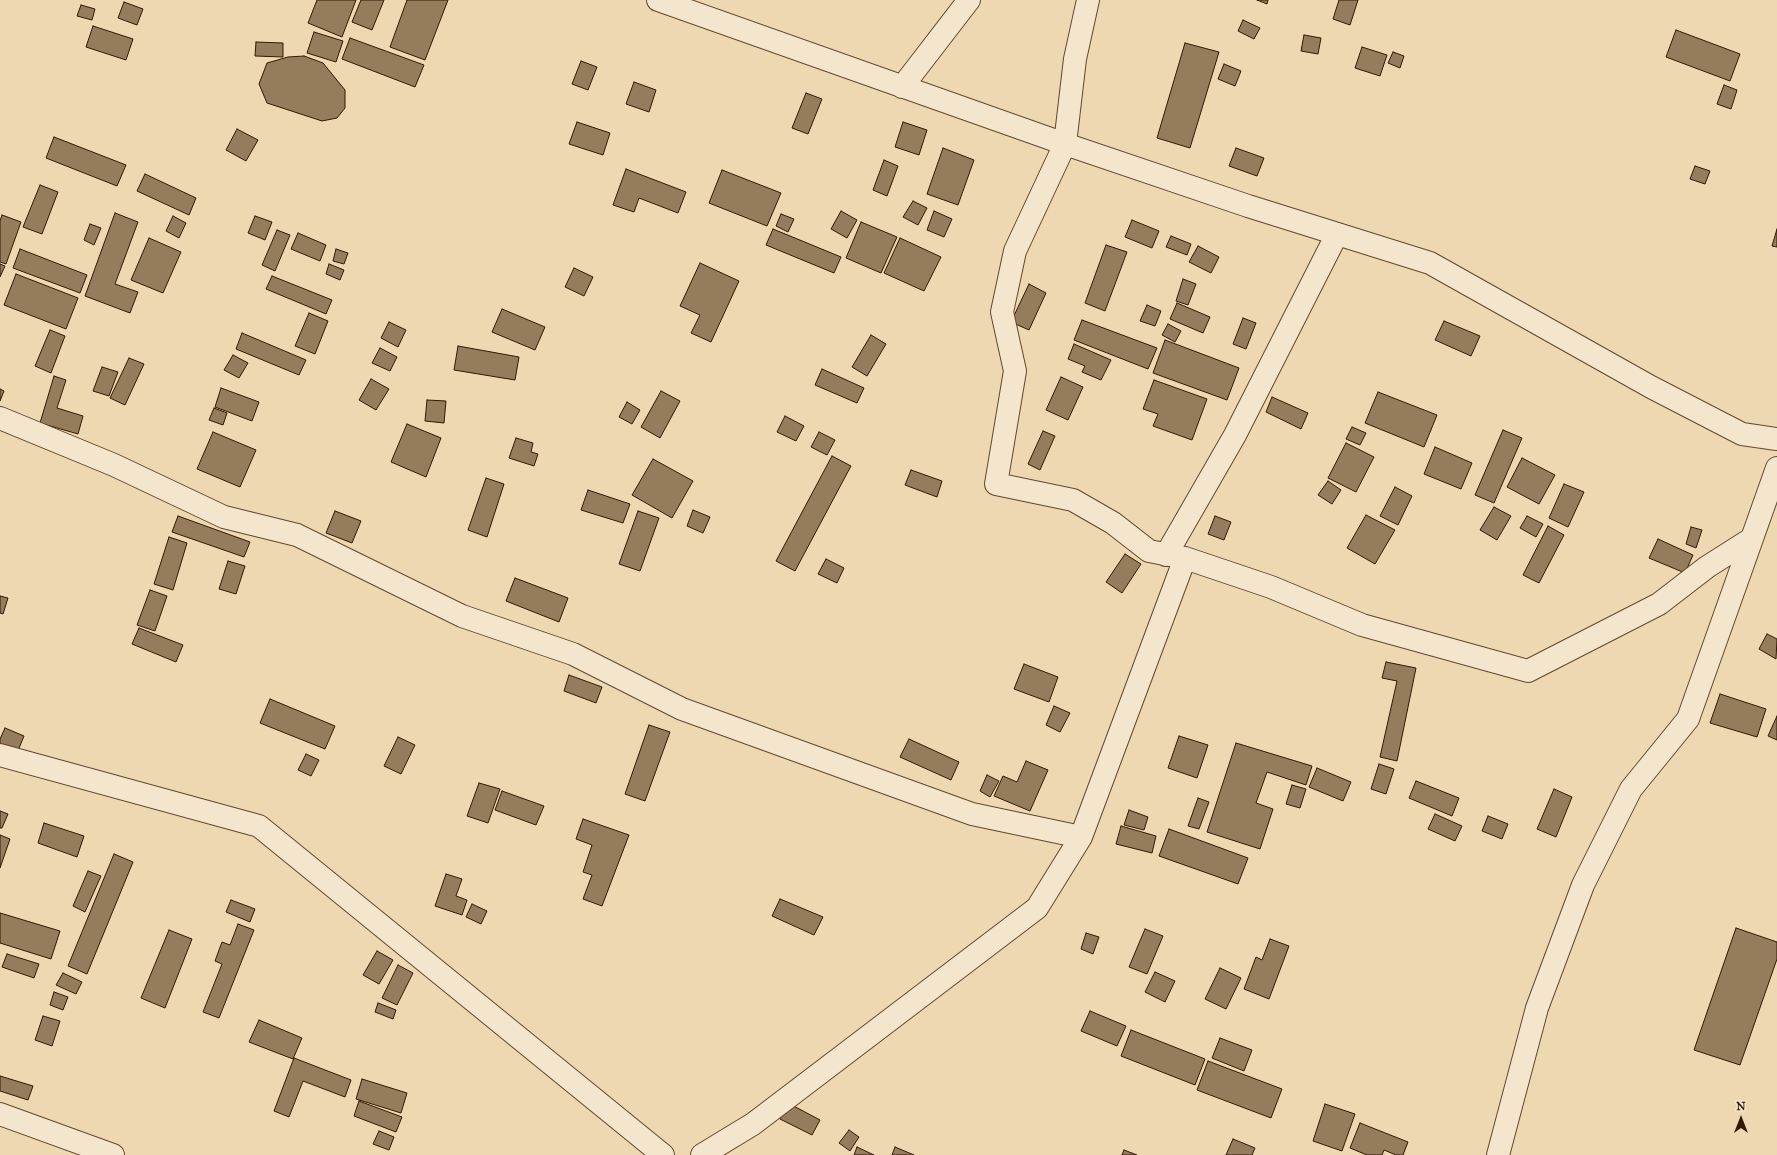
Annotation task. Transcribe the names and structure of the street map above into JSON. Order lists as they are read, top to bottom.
{
  "north": "top"
}
